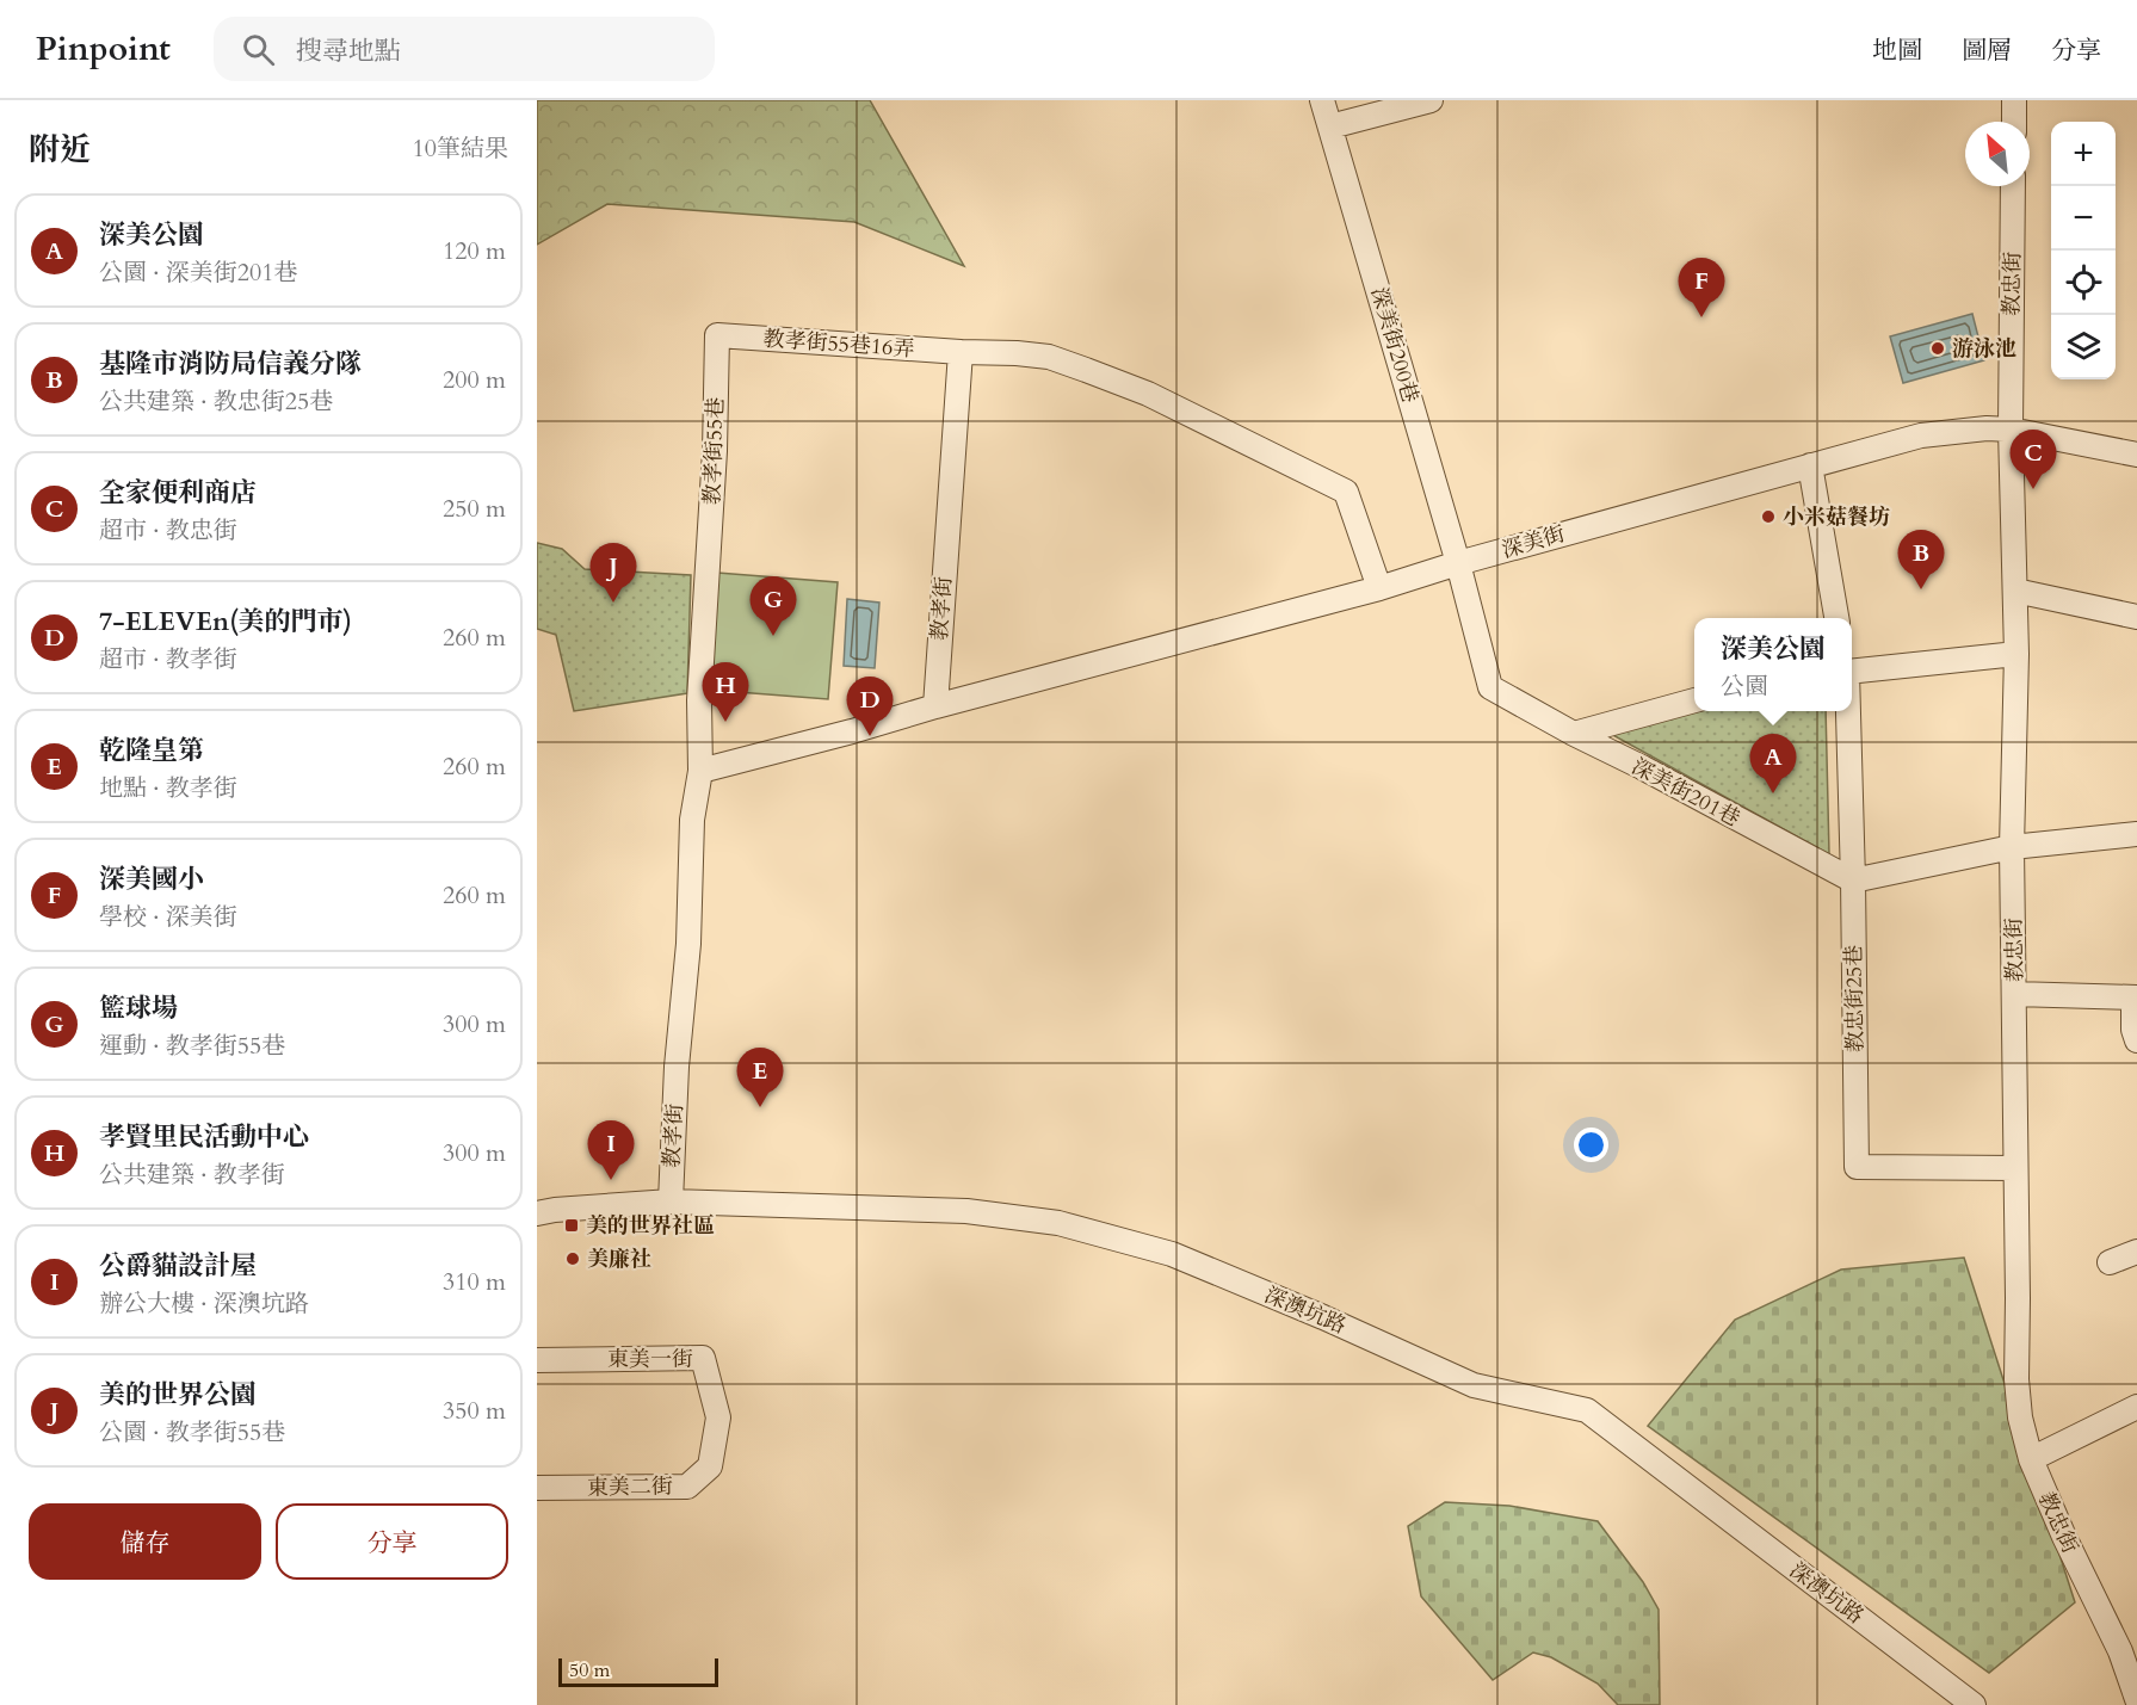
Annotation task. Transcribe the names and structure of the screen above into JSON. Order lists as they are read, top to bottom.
{
  "streets": {
    "street": [
      "教忠街",
      "教孝街55巷16弄",
      "深美街200巷",
      "教孝街55巷",
      "深美街",
      "教孝街",
      "深美街201巷",
      "教忠街25巷",
      "深澳坑路",
      "東美一街",
      "東美二街"
    ]
  },
  "crossings": [
    ["教忠街", "深美街"],
    ["教忠街", "教忠街25巷"],
    ["教孝街55巷16弄", "教孝街55巷"],
    ["教孝街55巷16弄", "教孝街"],
    ["深美街200巷", "深美街"],
    ["深美街200巷", "深美街201巷"],
    ["教孝街55巷", "教孝街"],
    ["深美街", "教孝街"],
    ["深美街", "深美街201巷"],
    ["教孝街", "深澳坑路"],
    ["深美街201巷", "教忠街25巷"],
    ["東美一街", "東美二街"]
  ],
  "places": {
    "other": ["游泳池", "小米菇餐坊", "美廉社"],
    "transit": ["美的世界社區"]
  },
  "scale_bar": "50 m",
  "north": "top left",
  "page": {
    "header": "Pinpoint",
    "search": "搜尋地點",
    "nav": ["地圖", "圖層", "分享"],
    "heading": ["附近", "10筆結果"],
    "map_buttons": ["+", "−"],
    "list": [
      {
        "mark": "A",
        "name": "深美公園",
        "note": "公園 · 深美街201巷",
        "value": "120 m"
      },
      {
        "mark": "B",
        "name": "基隆市消防局信義分隊",
        "note": "公共建築 · 教忠街25巷",
        "value": "200 m"
      },
      {
        "mark": "C",
        "name": "全家便利商店",
        "note": "超市 · 教忠街",
        "value": "250 m"
      },
      {
        "mark": "D",
        "name": "7-ELEVEn(美的門市)",
        "note": "超市 · 教孝街",
        "value": "260 m"
      },
      {
        "mark": "E",
        "name": "乾隆皇第",
        "note": "地點 · 教孝街",
        "value": "260 m"
      },
      {
        "mark": "F",
        "name": "深美國小",
        "note": "學校 · 深美街",
        "value": "260 m"
      },
      {
        "mark": "G",
        "name": "籃球場",
        "note": "運動 · 教孝街55巷",
        "value": "300 m"
      },
      {
        "mark": "H",
        "name": "孝賢里民活動中心",
        "note": "公共建築 · 教孝街",
        "value": "300 m"
      },
      {
        "mark": "I",
        "name": "公爵貓設計屋",
        "note": "辦公大樓 · 深澳坑路",
        "value": "310 m"
      },
      {
        "mark": "J",
        "name": "美的世界公園",
        "note": "公園 · 教孝街55巷",
        "value": "350 m"
      }
    ],
    "pins": [
      "F",
      "C",
      "B",
      "J",
      "G",
      "H",
      "D",
      "A",
      "E",
      "I"
    ],
    "popup": ["深美公園", "公園"],
    "buttons": ["儲存", "分享"],
    "scale": "50 m"
  }
}
